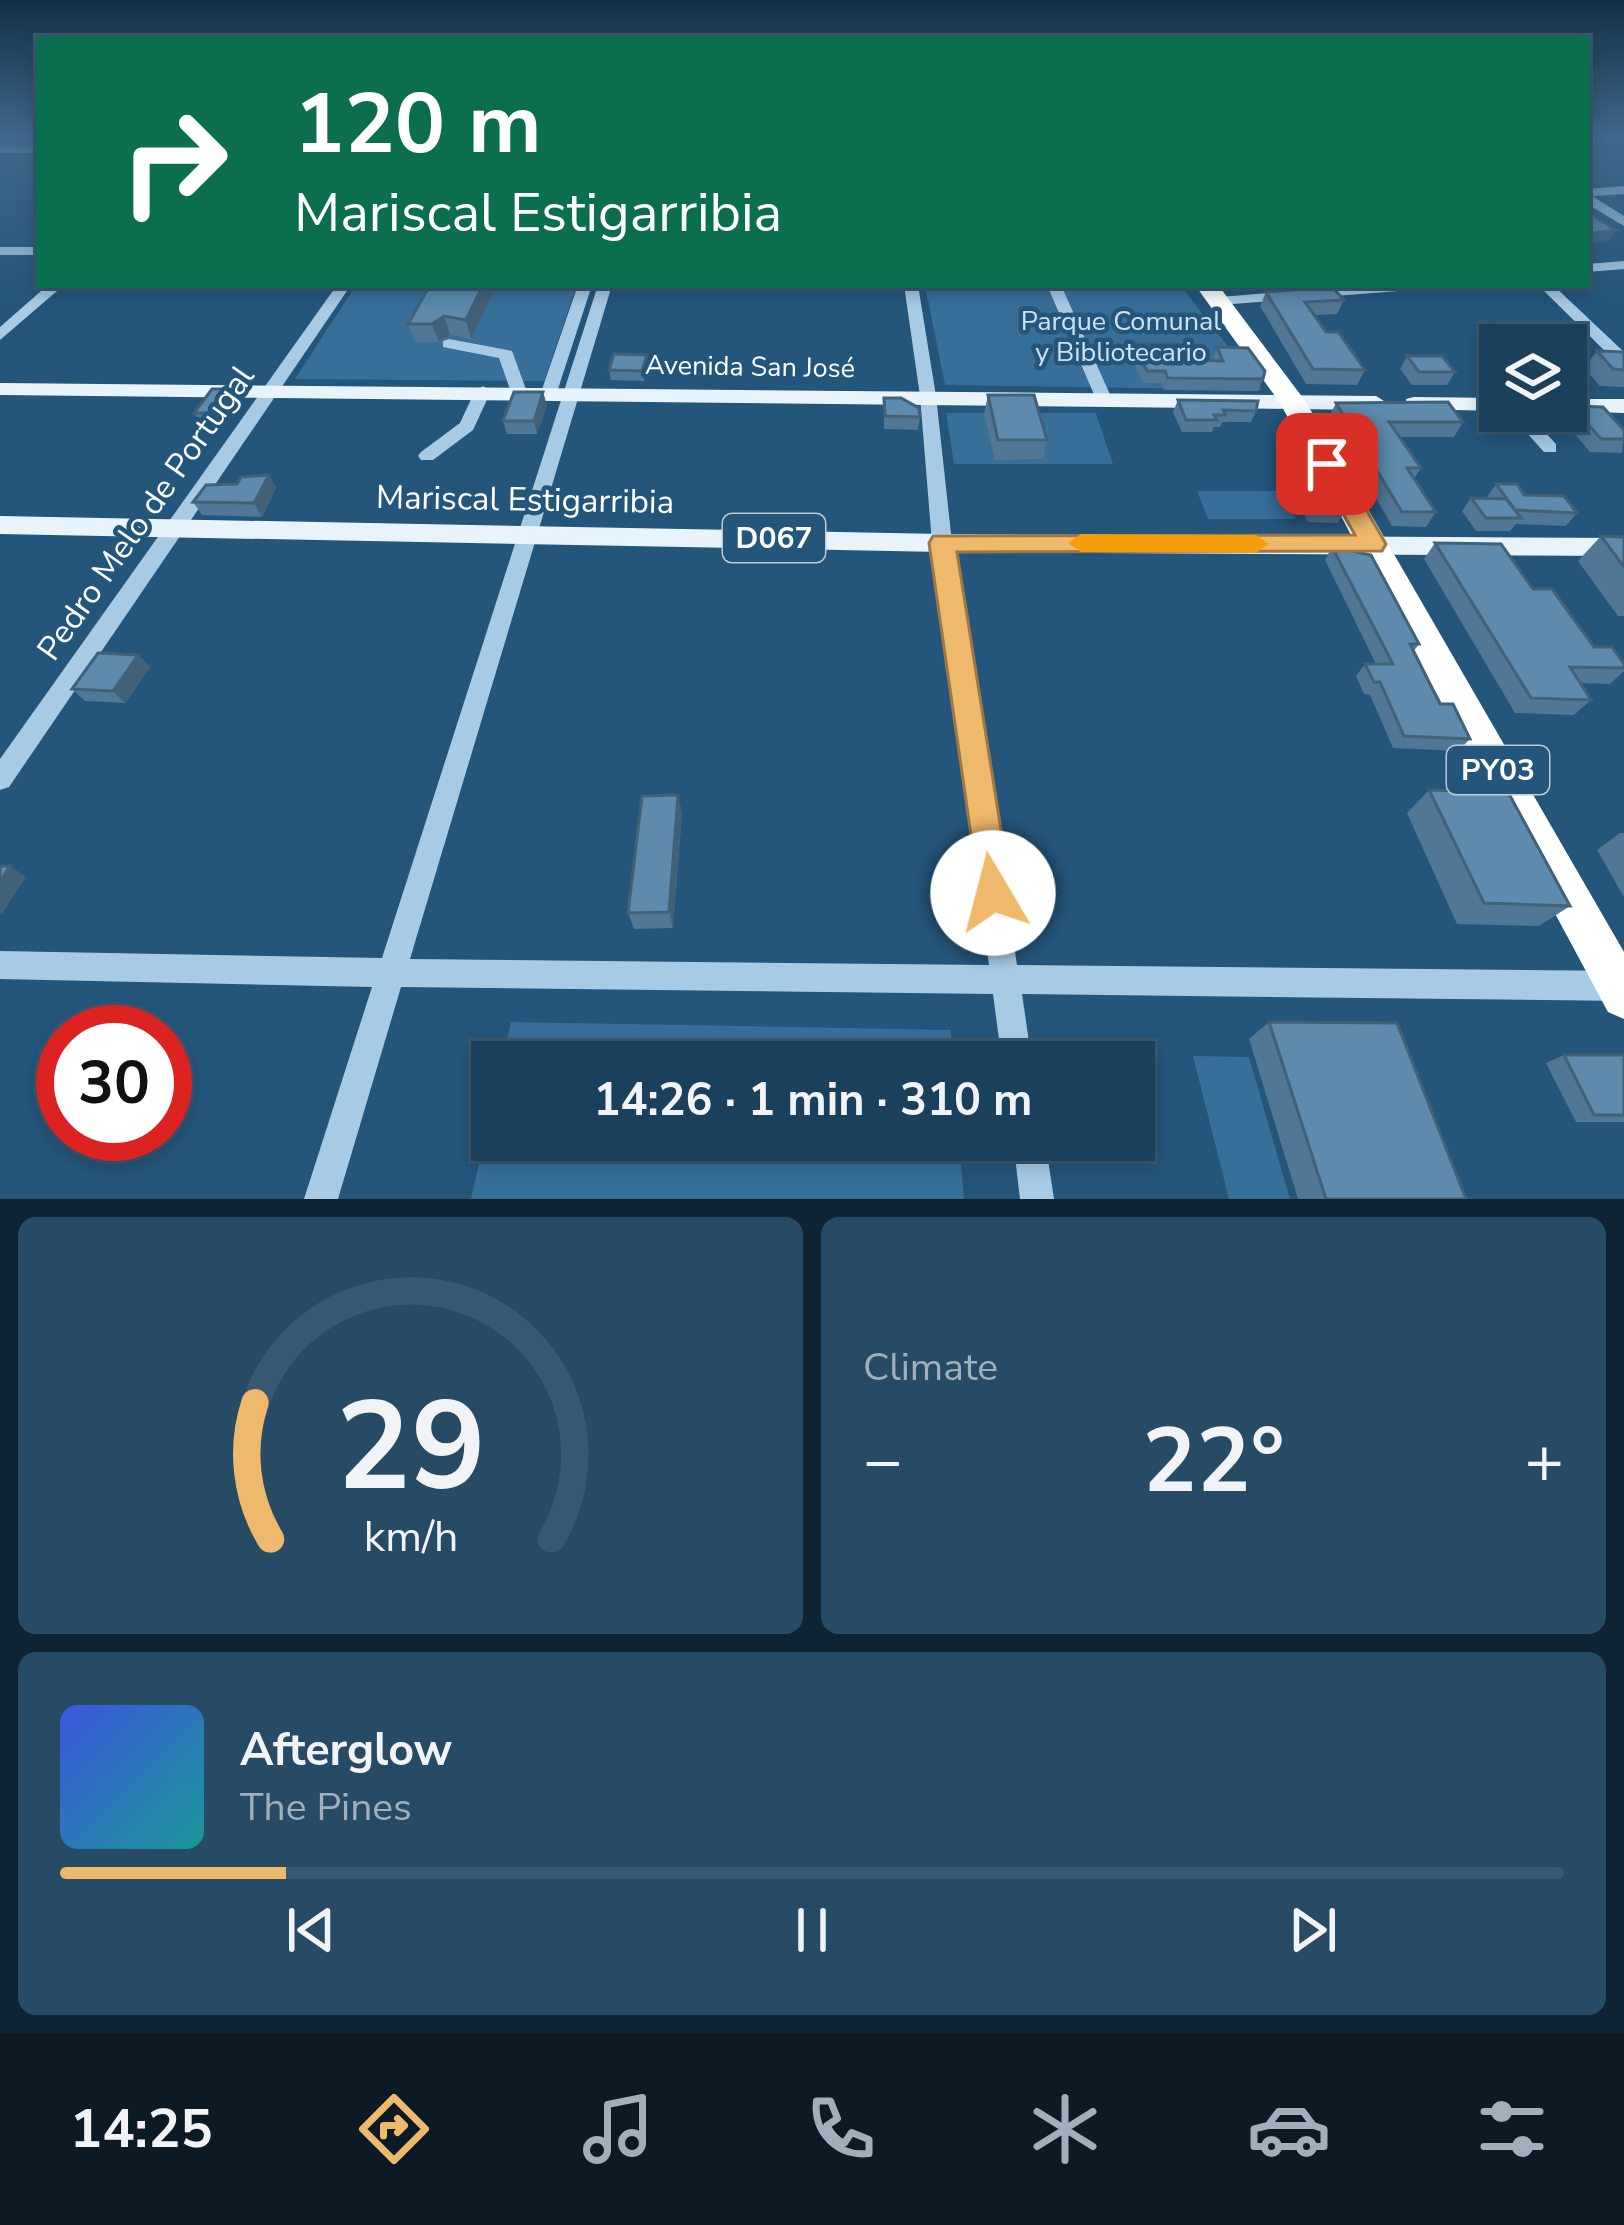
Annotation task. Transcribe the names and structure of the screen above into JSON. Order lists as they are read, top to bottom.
{
  "streets": {
    "highway": ["PY03"],
    "main road": ["Avenida San José", "Mariscal Estigarribia", "D067"],
    "street": ["Pedro Melo de Portugal"]
  },
  "crossings": [
    ["Avenida San José", "Pedro Melo de Portugal"],
    ["Avenida San José", "PY03"],
    ["Mariscal Estigarribia", "Pedro Melo de Portugal"],
    ["Mariscal Estigarribia", "PY03"]
  ],
  "parks": ["Parque Comunal y Bibliotecario"],
  "page": {
    "turn": ["120 m", "Mariscal Estigarribia"],
    "limit": "30",
    "trip": "14:26 · 1 min · 310 m",
    "tile": "Climate",
    "heat": ["−", "22°", "+"],
    "song": ["Afterglow", "The Pines"],
    "tabs": "14:25",
    "gauge": ["29", "km/h"]
  }
}
